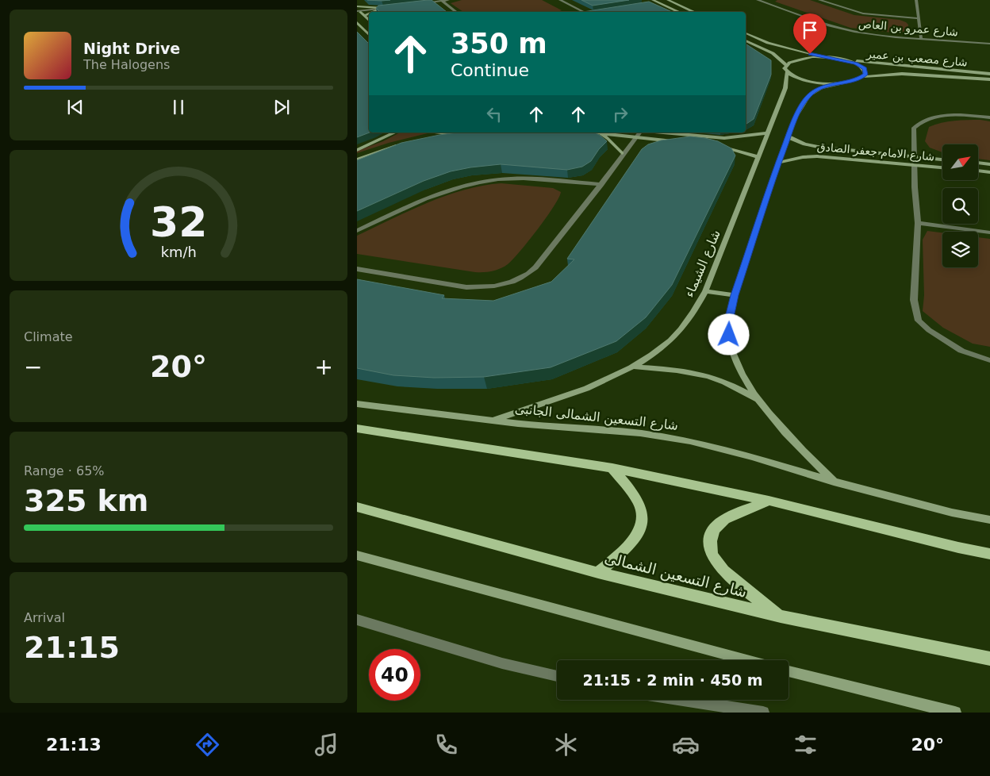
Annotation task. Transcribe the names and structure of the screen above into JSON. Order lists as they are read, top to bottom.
{
  "streets": {
    "main road": ["شارع التسعين الشمالى"],
    "street": [
      "شارع عمرو بن العاص",
      "شارع مصعب بن عمير",
      "شارع الامام جعفر الصادق",
      "شارع الشيماء",
      "شارع التسعين الشمالى الجانبى"
    ]
  },
  "crossings": [
    ["شارع الشيماء", "شارع التسعين الشمالى الجانبى"]
  ],
  "north": "top right",
  "page": {
    "turn": ["350 m", "Continue"],
    "song": ["Night Drive", "The Halogens"],
    "tile": [
      "Climate",
      ["Range · 65%", "325 km"],
      ["Arrival", "21:15"]
    ],
    "heat": ["−", "20°", "+"],
    "limit": "40",
    "trip": "21:15 · 2 min · 450 m",
    "tabs": ["21:13", "20°"],
    "gauge": ["32", "km/h"]
  }
}
